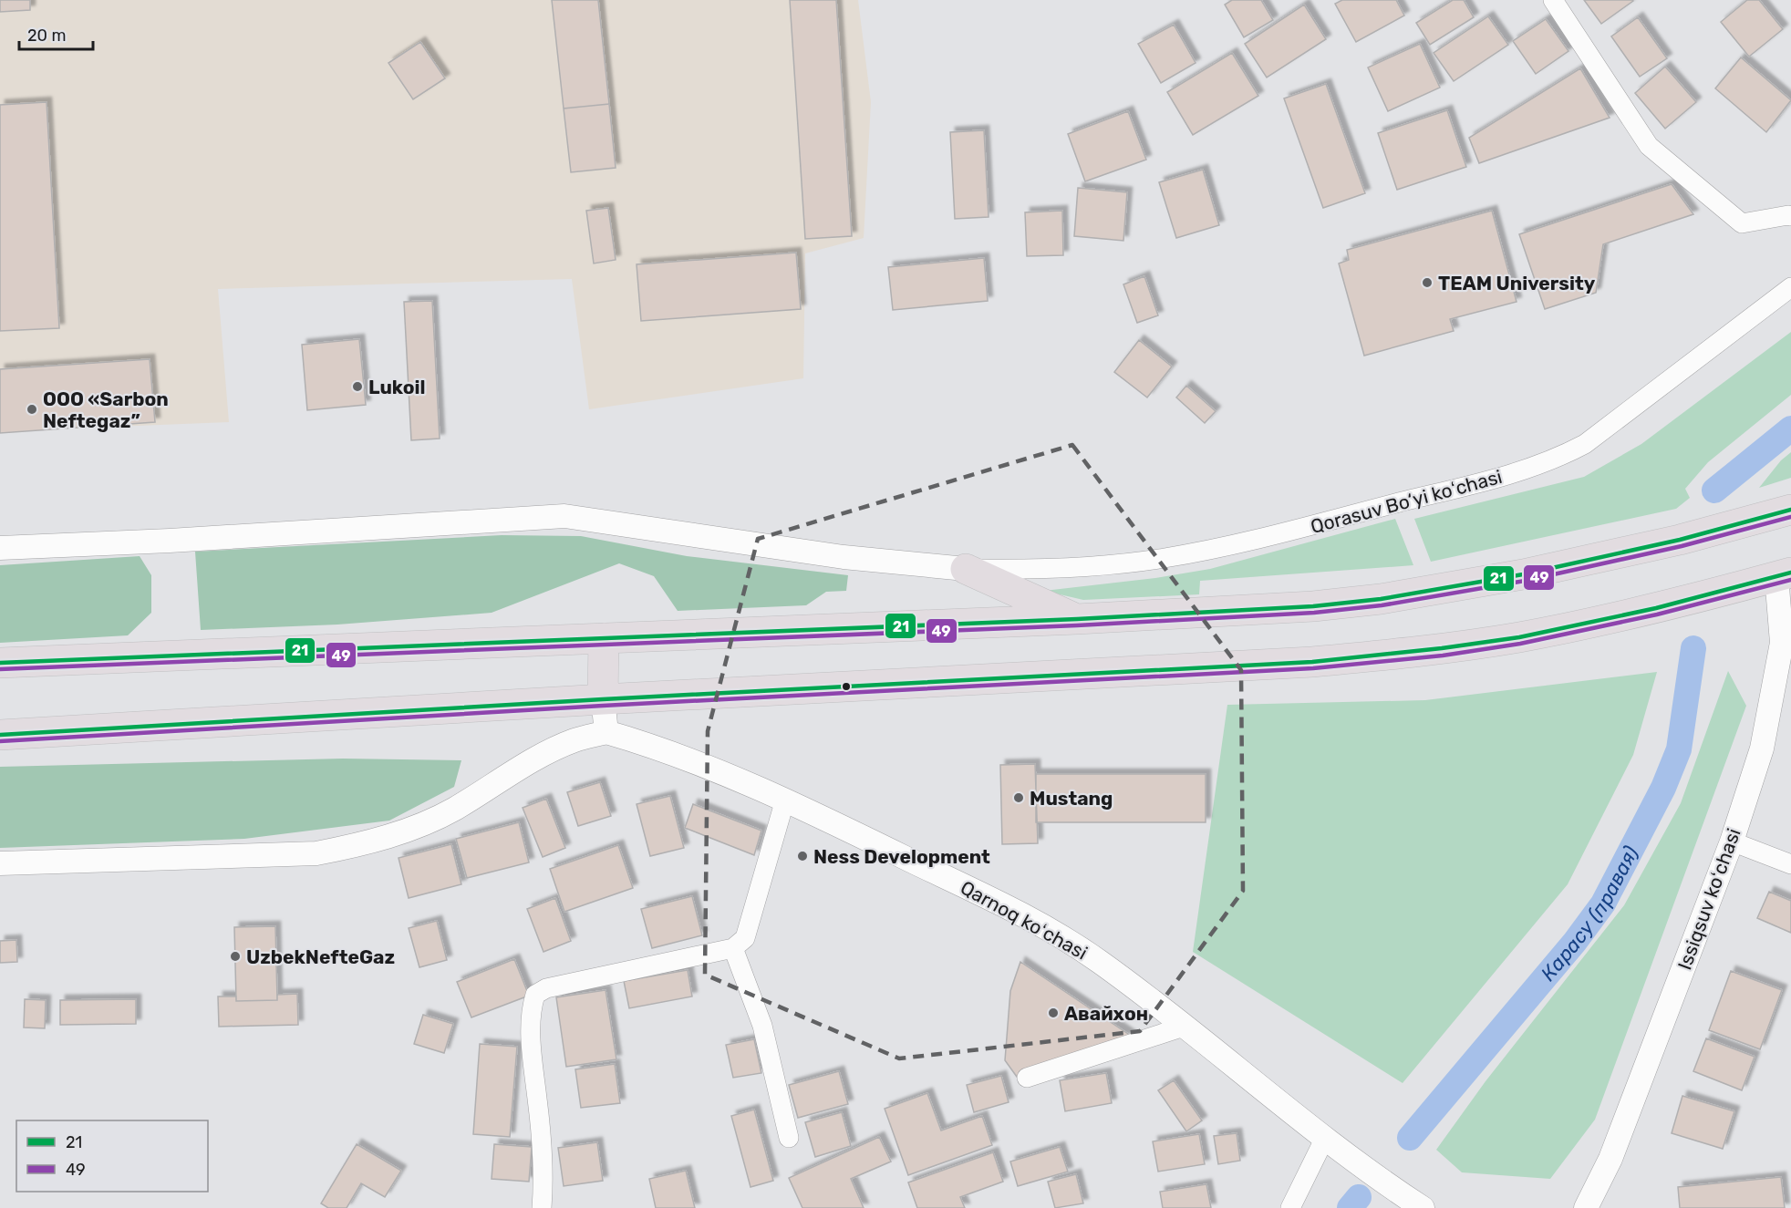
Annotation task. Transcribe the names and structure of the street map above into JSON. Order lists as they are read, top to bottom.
{
  "streets": {
    "street": ["Qorasuv Bo‘yi koʻchasi", "Issiqsuv koʻchasi", "Qarnoq koʻchasi"]
  },
  "water": ["Карасу (правая)"],
  "places": [
    "TEAM University",
    "Lukoil",
    "ООО «Sarbon Neftegaz”",
    "Mustang",
    "Ness Development",
    "UzbekNefteGaz",
    "Авайхон"
  ],
  "lines": ["transit line 21", "transit line 49"],
  "legend": ["21", "49"],
  "scale_bar": "20 m"
}
